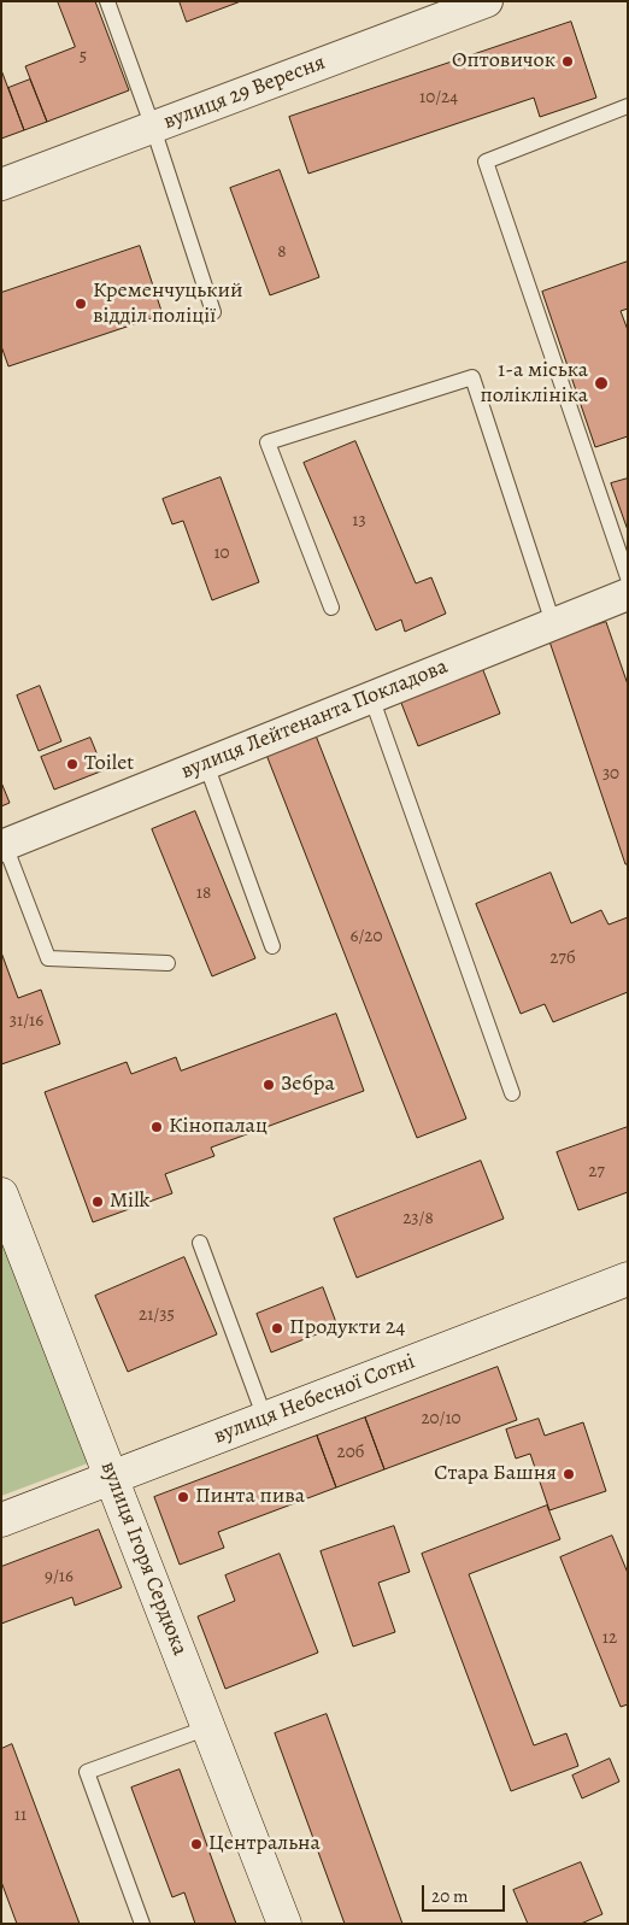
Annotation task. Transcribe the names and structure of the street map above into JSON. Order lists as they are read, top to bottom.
{
  "streets": {
    "street": [
      "вулиця 29 Вересня",
      "вулиця Лейтенанта Покладова",
      "вулиця Небесної Сотні",
      "вулиця Ігоря Сердюка"
    ]
  },
  "crossings": [
    ["вулиця Небесної Сотні", "вулиця Ігоря Сердюка"]
  ],
  "places": [
    "Оптовичок",
    "Кременчуцький відділ поліції",
    "1-а міська поліклініка",
    "Toilet",
    "Зебра",
    "Кінопалац",
    "Milk",
    "Продукти 24",
    "Стара Башня",
    "Пинта пива",
    "Центральна"
  ],
  "house_numbers": [
    "5",
    "10/24",
    "8",
    "13",
    "10",
    "30",
    "18",
    "6/20",
    "27б",
    "31/16",
    "27",
    "23/8",
    "21/35",
    "20/10",
    "20б",
    "9/16",
    "12",
    "11"
  ],
  "scale_bar": "20 m"
}
